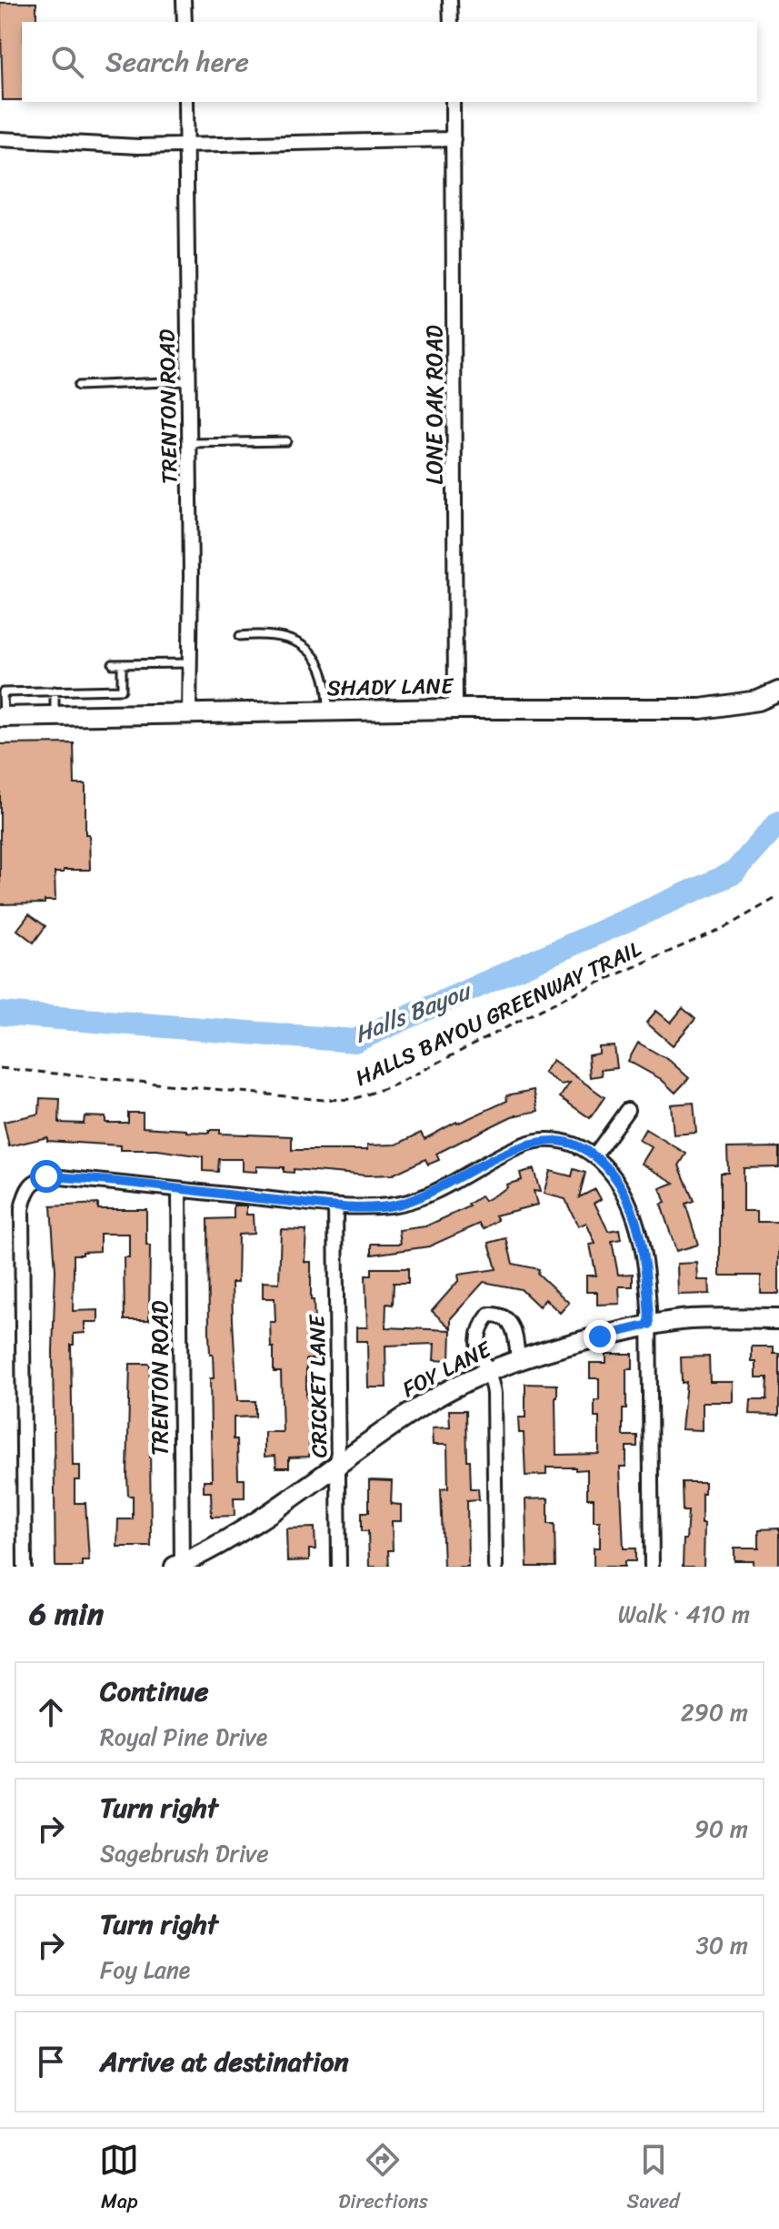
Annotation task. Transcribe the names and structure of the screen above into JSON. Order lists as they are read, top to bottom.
{
  "streets": {
    "street": [
      "LONE OAK ROAD",
      "TRENTON ROAD",
      "SHADY LANE",
      "FOY LANE",
      "CRICKET LANE"
    ],
    "path": ["HALLS BAYOU GREENWAY TRAIL"]
  },
  "crossings": [
    ["LONE OAK ROAD", "SHADY LANE"],
    ["TRENTON ROAD", "SHADY LANE"],
    ["TRENTON ROAD", "FOY LANE"],
    ["FOY LANE", "CRICKET LANE"]
  ],
  "water": ["Halls Bayou"],
  "page": {
    "search": "Search here",
    "heading": ["6 min", "Walk · 410 m"],
    "list": [
      ["Continue", "Royal Pine Drive", "290 m"],
      ["Turn right", "Sagebrush Drive", "90 m"],
      ["Turn right", "Foy Lane", "30 m"],
      "Arrive at destination"
    ],
    "nav": ["Map", "Directions", "Saved"]
  }
}
